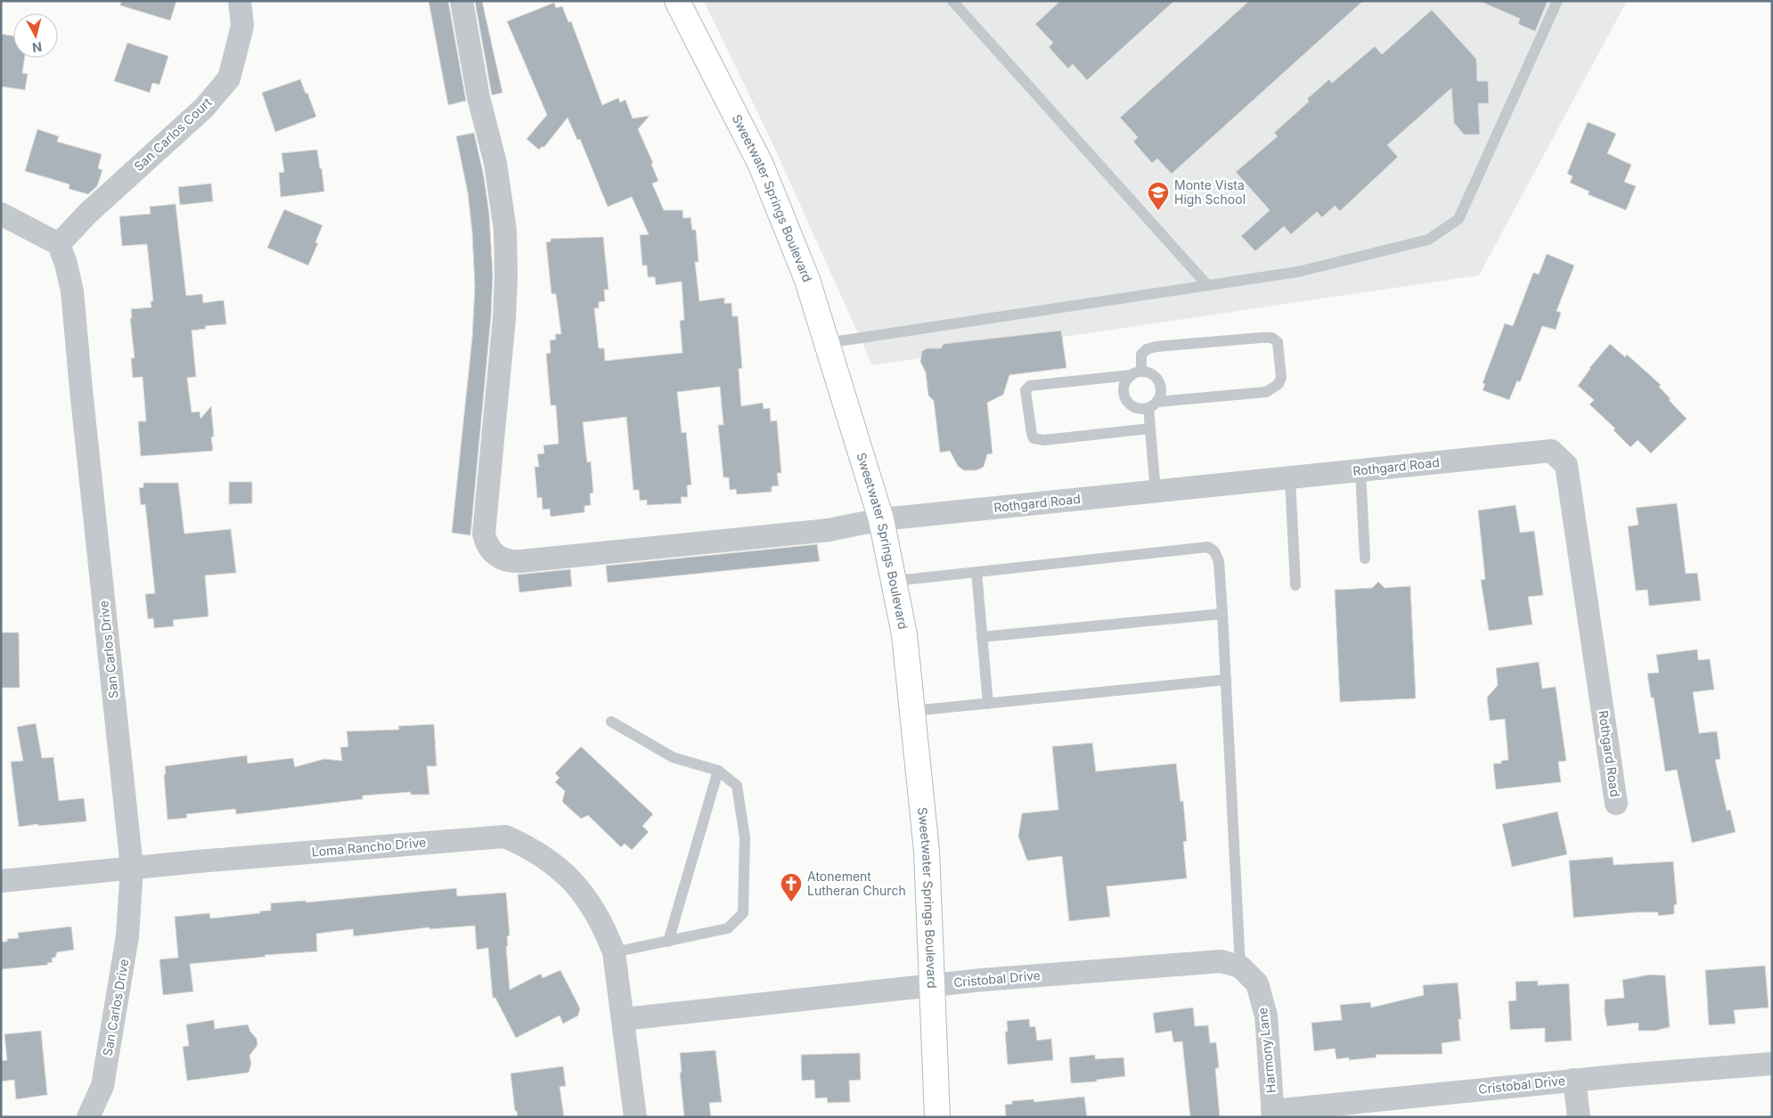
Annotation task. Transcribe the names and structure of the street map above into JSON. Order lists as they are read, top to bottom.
{
  "streets": {
    "main road": ["Sweetwater Springs Boulevard"],
    "street": [
      "San Carlos Court",
      "Rothgard Road",
      "San Carlos Drive",
      "Loma Rancho Drive",
      "Cristobal Drive",
      "Harmony Lane"
    ]
  },
  "crossings": [
    ["San Carlos Court", "San Carlos Drive"],
    ["Sweetwater Springs Boulevard", "Rothgard Road"],
    ["Sweetwater Springs Boulevard", "Cristobal Drive"],
    ["San Carlos Drive", "Loma Rancho Drive"],
    ["Loma Rancho Drive", "Cristobal Drive"],
    ["Cristobal Drive", "Harmony Lane"]
  ],
  "places": {
    "school or university": ["Monte Vista High School"],
    "church": ["Atonement Lutheran Church"]
  },
  "north": "bottom"
}
